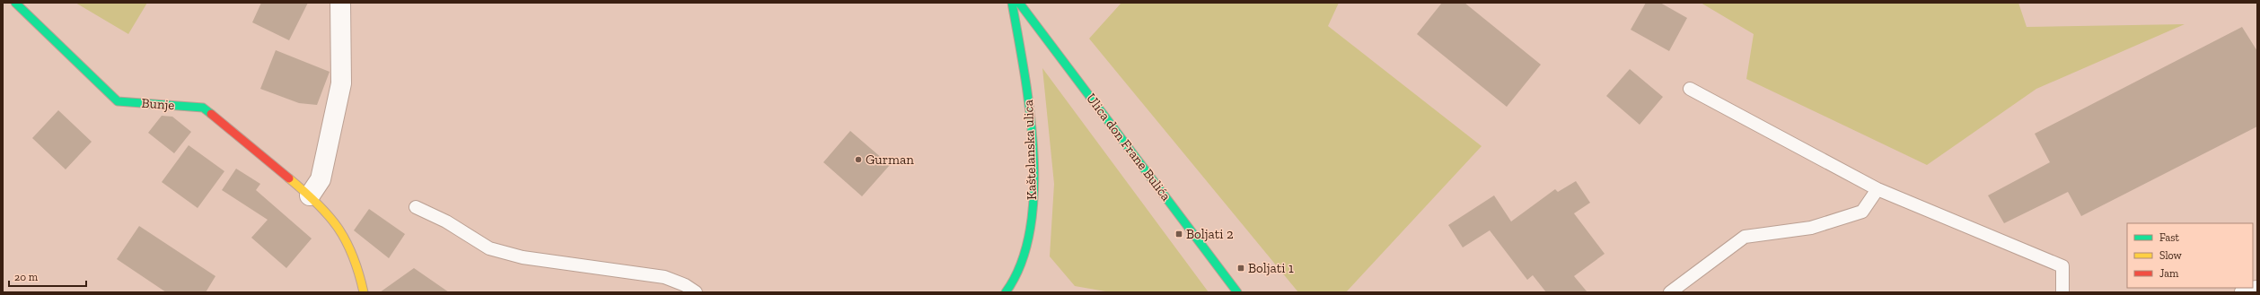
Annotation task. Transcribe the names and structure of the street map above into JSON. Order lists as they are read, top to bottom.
{
  "streets": {
    "street": ["Bunje", "Ulica don Frane Bulića", "Kaštelanska ulica"]
  },
  "places": {
    "other": ["Gurman"],
    "transit": ["Boljati 2", "Boljati 1"]
  },
  "legend": ["Fast", "Slow", "Jam"],
  "scale_bar": "20 m"
}
